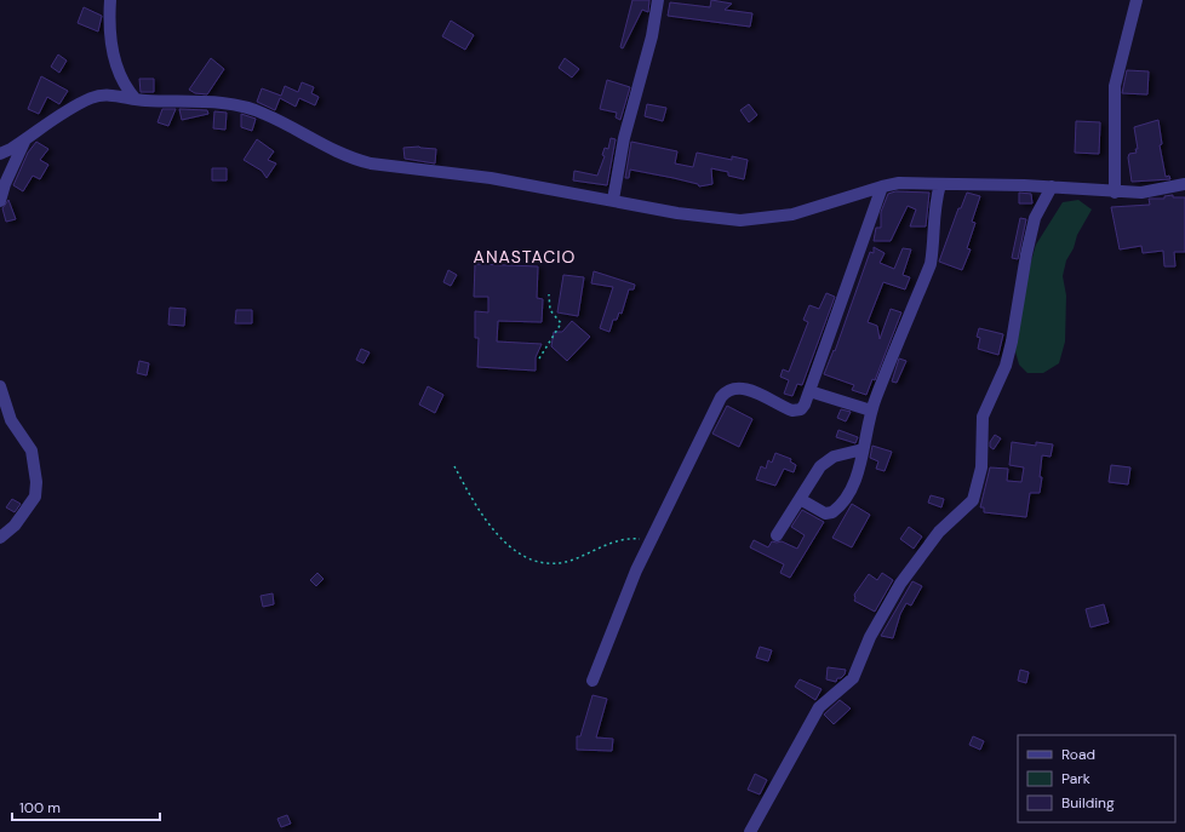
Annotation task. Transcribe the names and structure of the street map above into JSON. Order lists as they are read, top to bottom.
{
  "districts": ["ANASTACIO"],
  "legend": ["Road", "Park", "Building"],
  "scale_bar": "100 m"
}
